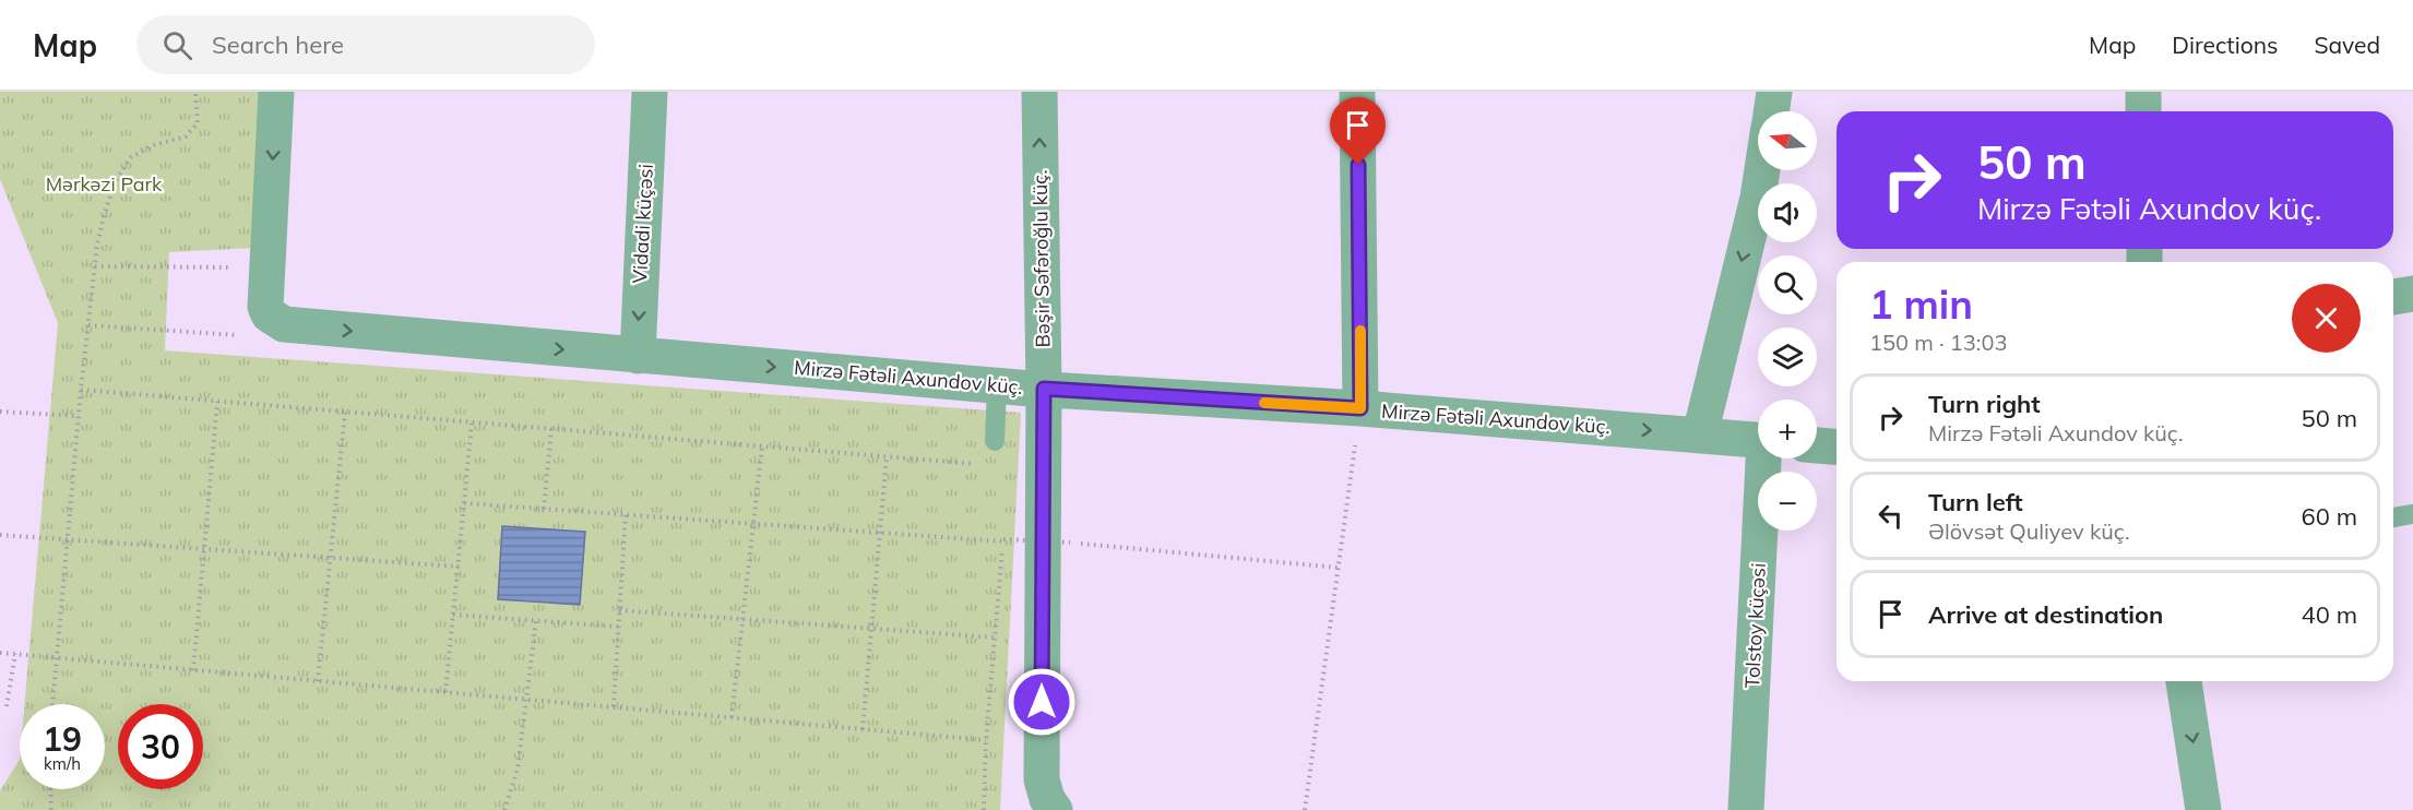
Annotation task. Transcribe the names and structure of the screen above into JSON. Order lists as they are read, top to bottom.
{
  "streets": {
    "street": [
      "Vidadi küçəsi",
      "Bəşir Səfəroğlu küç.",
      "Mirzə Fətəli Axundov küç.",
      "Tolstoy küçəsi"
    ]
  },
  "crossings": [
    ["Vidadi küçəsi", "Mirzə Fətəli Axundov küç."],
    ["Bəşir Səfəroğlu küç.", "Mirzə Fətəli Axundov küç."]
  ],
  "one_way": ["Vidadi küçəsi", "Mirzə Fətəli Axundov küç."],
  "parks": ["Mərkəzi Park"],
  "north": "left",
  "page": {
    "header": "Map",
    "search": "Search here",
    "nav": ["Map", "Directions", "Saved"],
    "map_buttons": ["+", "−"],
    "turn": ["50 m", "Mirzə Fətəli Axundov küç."],
    "heading": ["1 min", "150 m · 13:03"],
    "list": [
      {
        "name": "Turn right",
        "note": "Mirzə Fətəli Axundov küç.",
        "value": "50 m"
      },
      {
        "name": "Turn left",
        "note": "Əlövsət Quliyev küç.",
        "value": "60 m"
      },
      {
        "name": "Arrive at destination",
        "value": "40 m"
      }
    ],
    "speed": "19 km/h",
    "limit": "30"
  }
}
